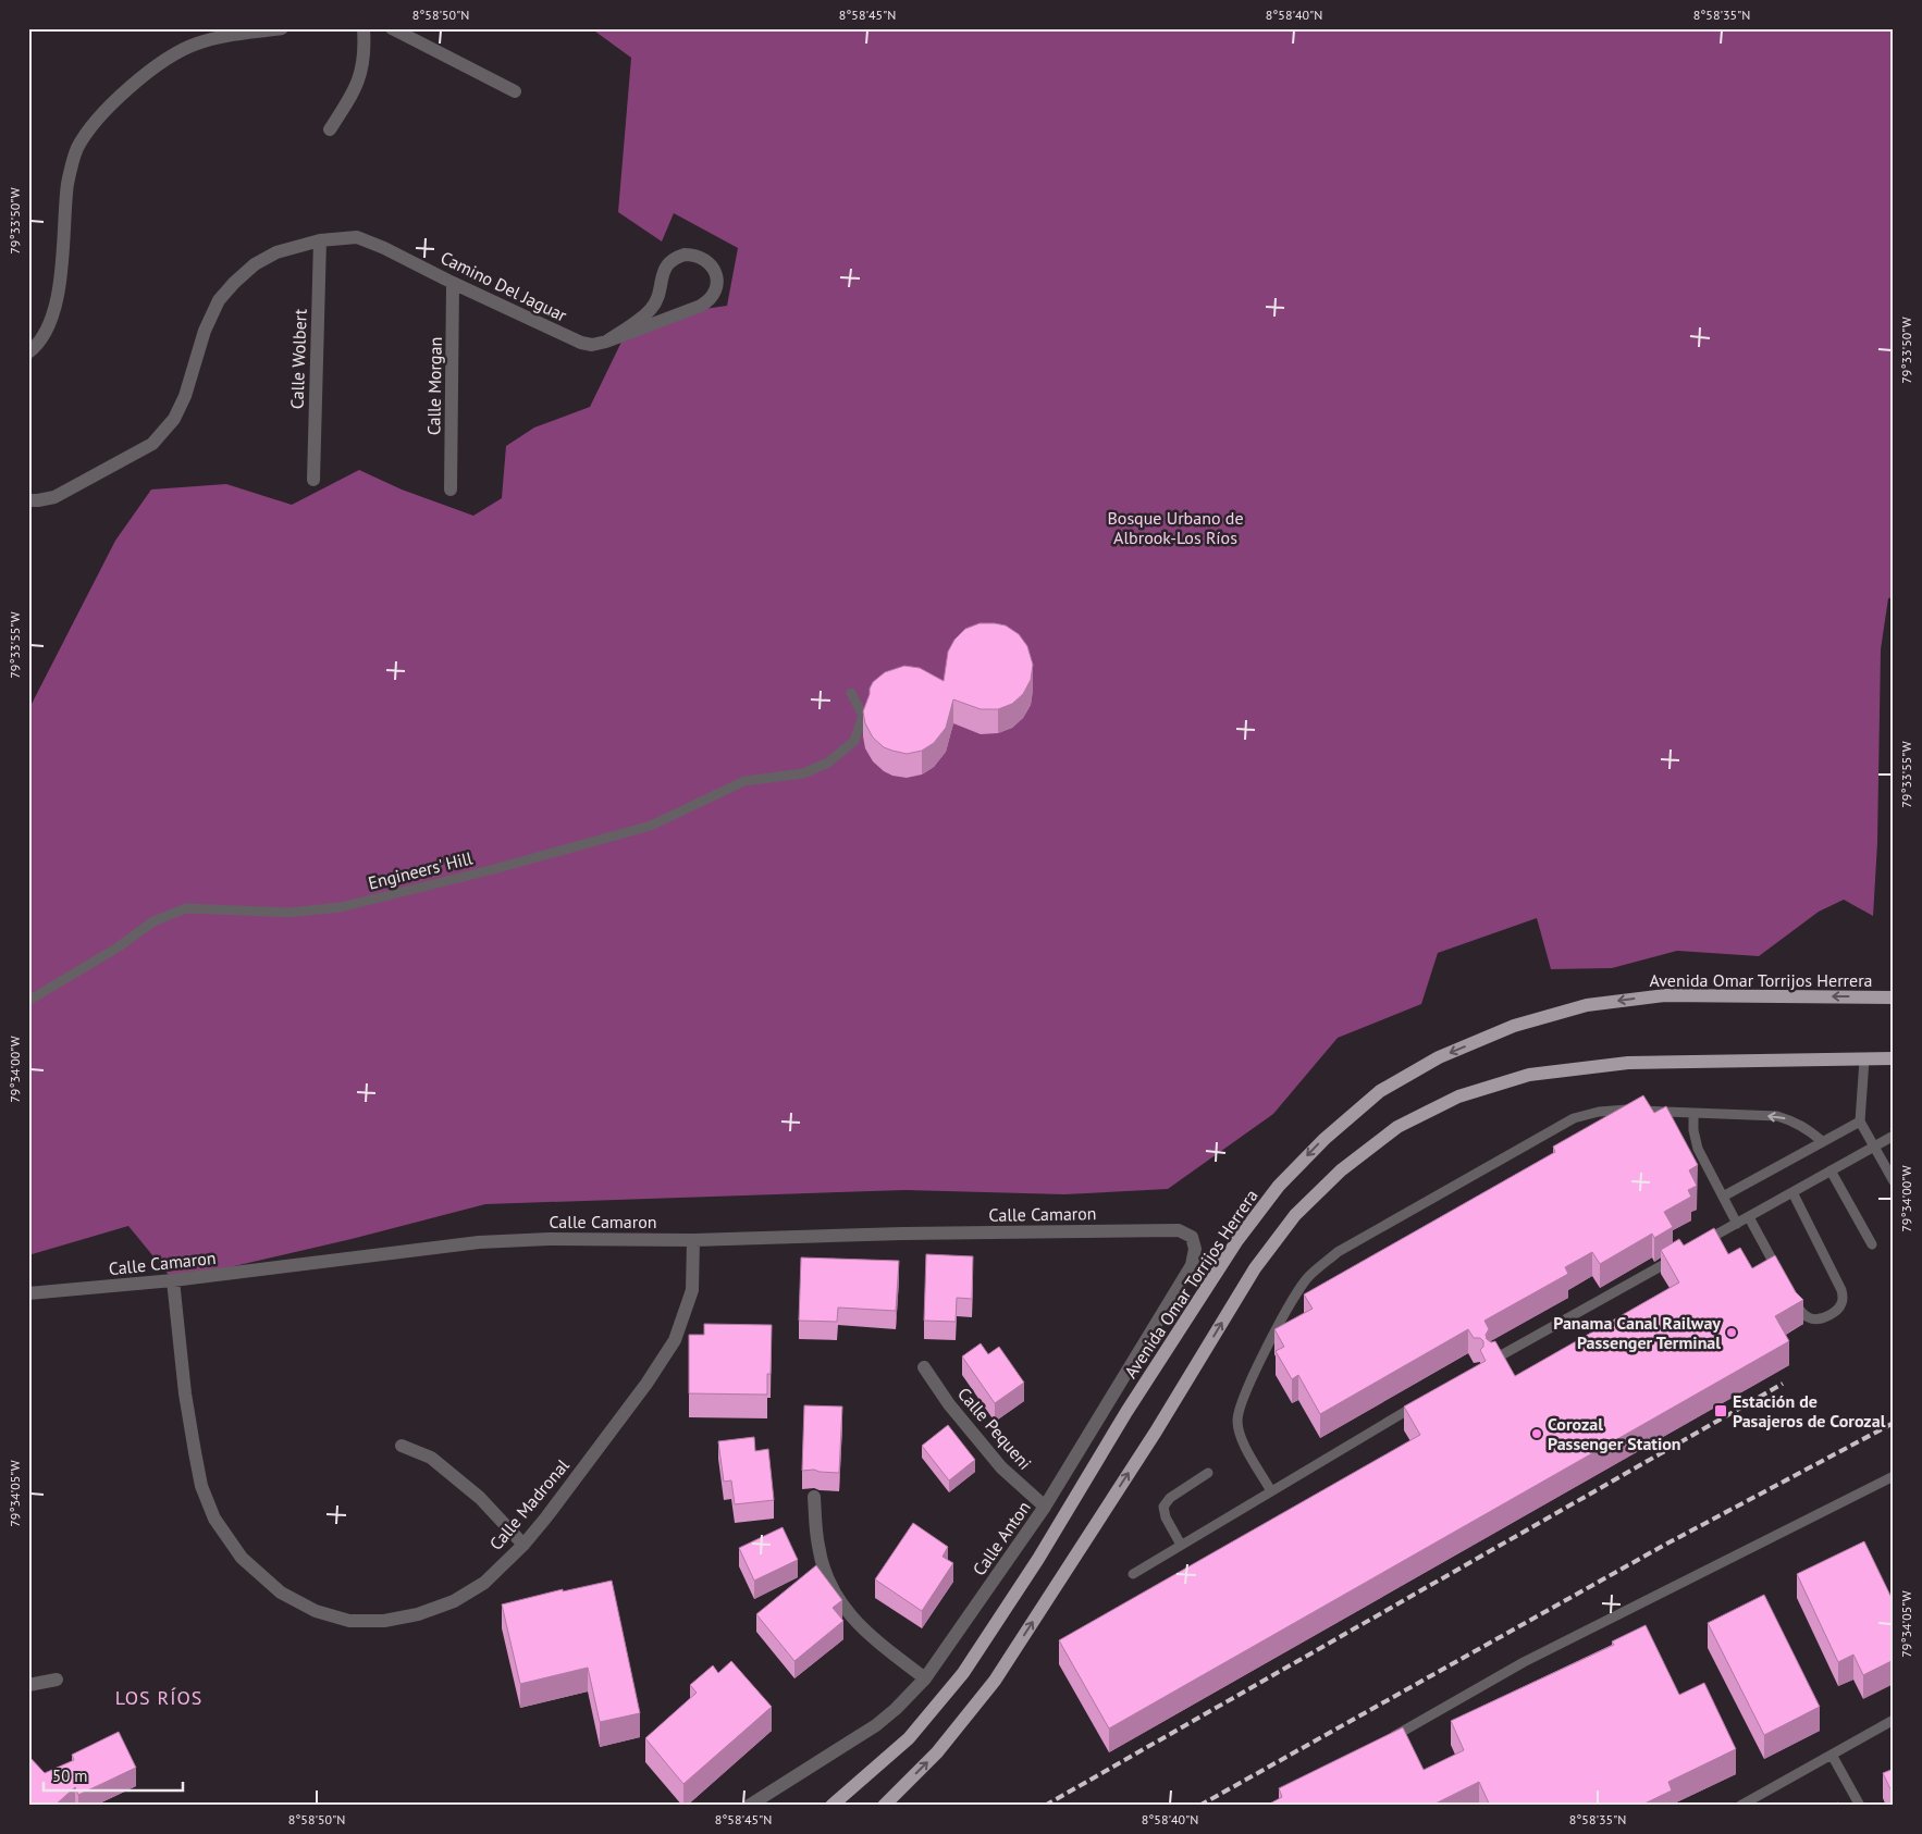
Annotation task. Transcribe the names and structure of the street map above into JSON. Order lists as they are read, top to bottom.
{
  "streets": {
    "main road": ["Avenida Omar Torrijos Herrera"],
    "street": [
      "Camino Del Jaguar",
      "Calle Wolbert",
      "Calle Morgan",
      "Calle Camaron",
      "Calle Pequeni",
      "Calle Madronal",
      "Calle Anton"
    ],
    "lane": ["Engineers' Hill"]
  },
  "crossings": [
    ["Camino Del Jaguar", "Calle Wolbert"],
    ["Camino Del Jaguar", "Calle Morgan"],
    ["Calle Camaron", "Calle Madronal"],
    ["Calle Camaron", "Calle Anton"],
    ["Calle Pequeni", "Calle Anton"]
  ],
  "districts": ["LOS RÍOS"],
  "parks": ["Bosque Urbano de Albrook-Los Ríos"],
  "places": {
    "other": ["Panama Canal Railway Passenger Terminal", "Corozal Passenger Station"],
    "transit": ["Estación de Pasajeros de Corozal"]
  },
  "scale_bar": "50 m",
  "coordinates": [
    "8°58'50\"N",
    "8°58'45\"N",
    "8°58'40\"N",
    "8°58'35\"N",
    "79°33'50\"W",
    "79°33'55\"W",
    "79°34'00\"W",
    "79°34'05\"W"
  ]
}
